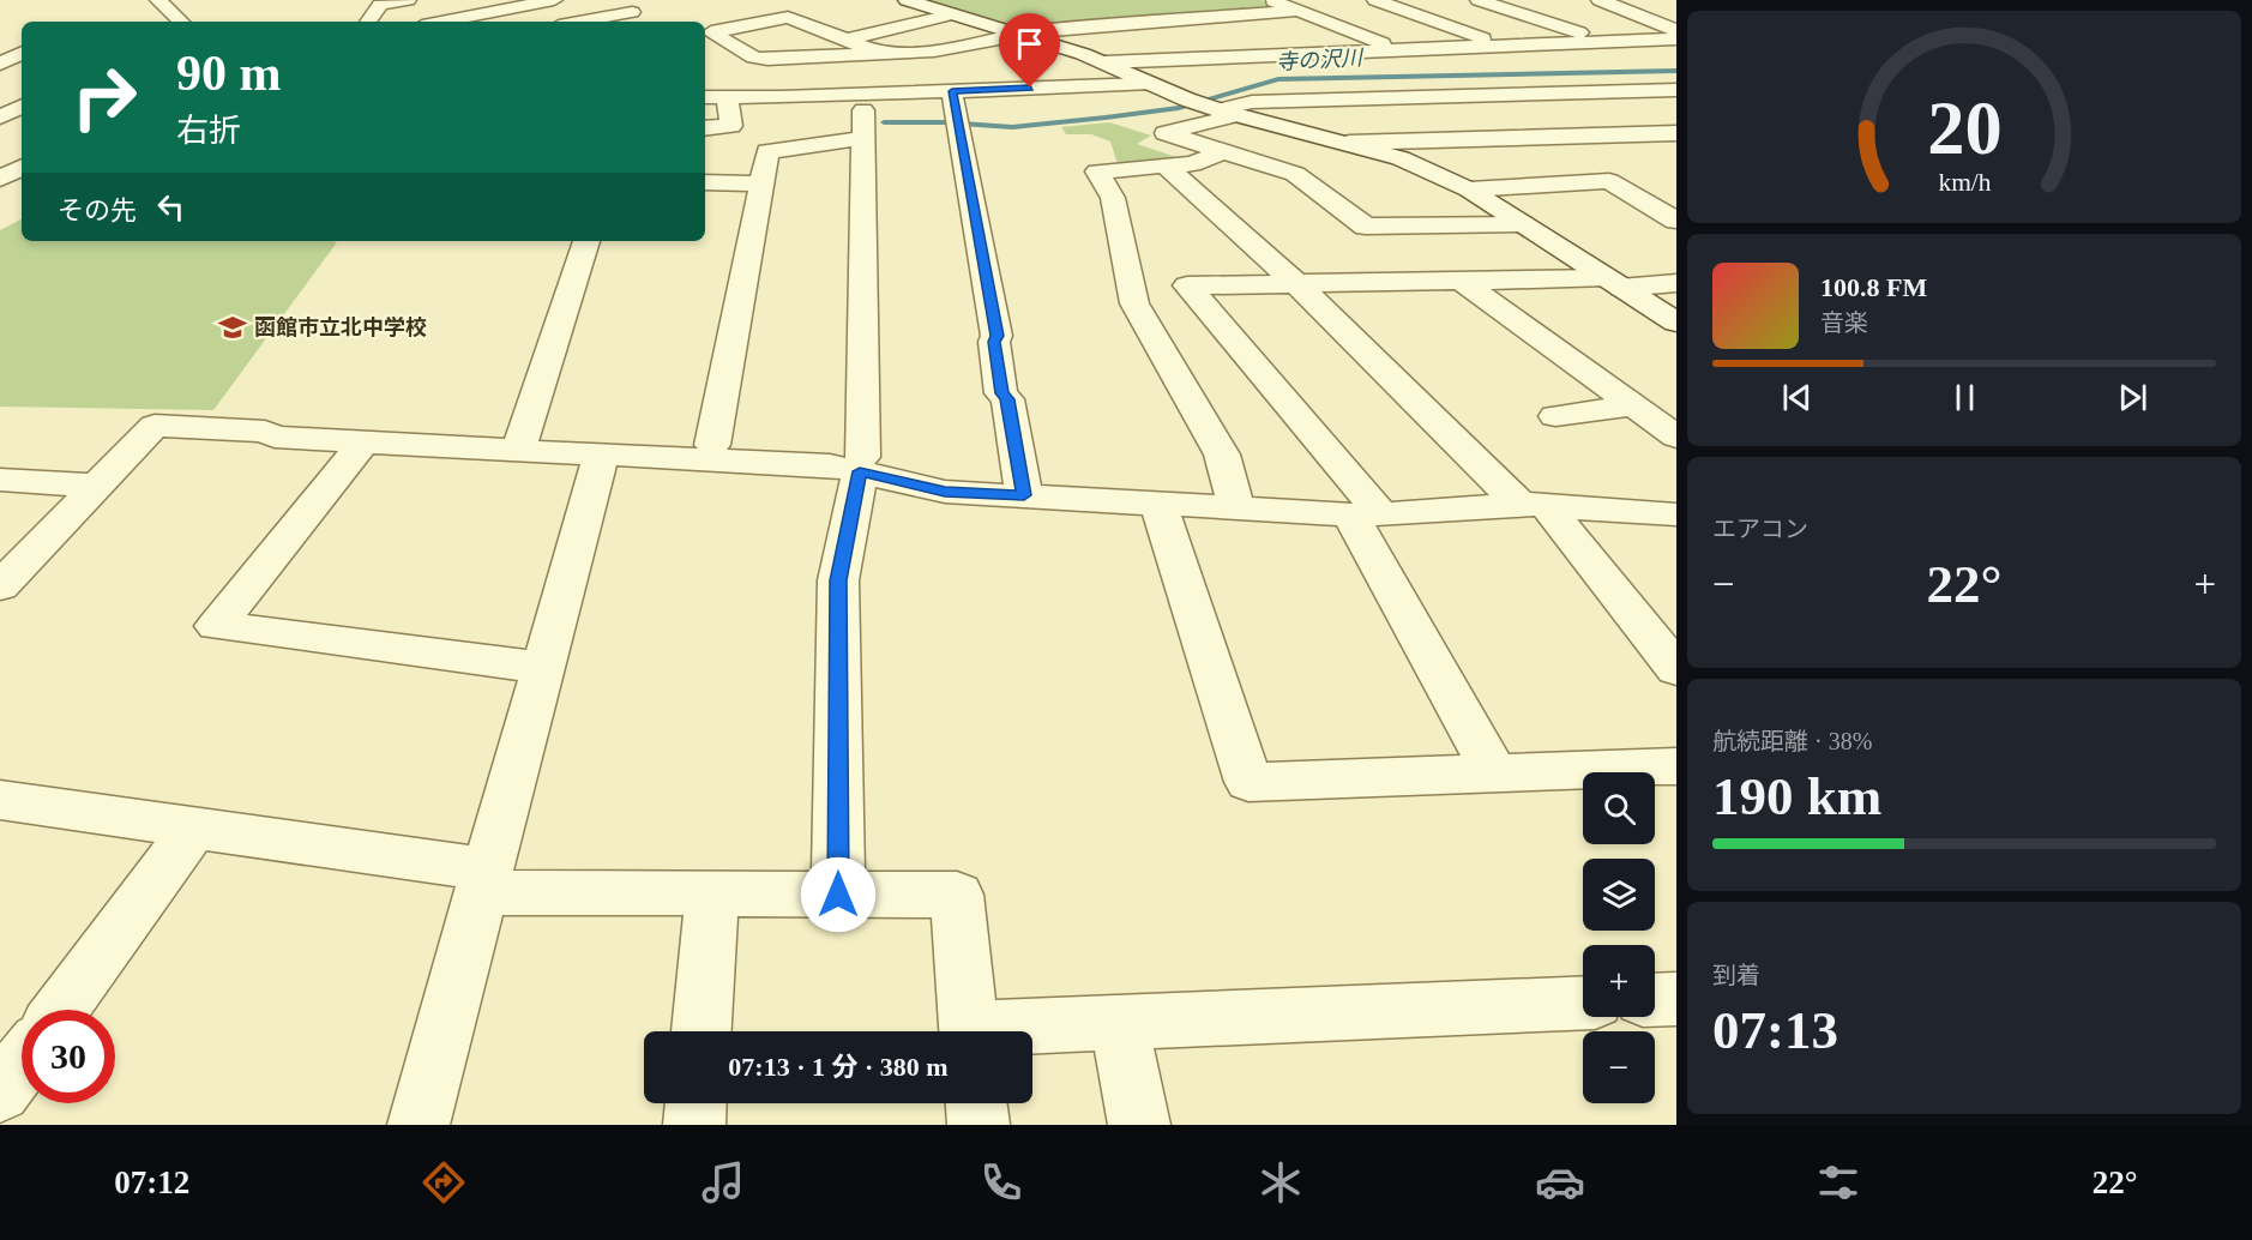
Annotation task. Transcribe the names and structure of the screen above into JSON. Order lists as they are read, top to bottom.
{
  "water": ["寺の沢川"],
  "places": {
    "school or university": ["函館市立北中学校"]
  },
  "page": {
    "turn": ["90 m", "右折"],
    "then": "その先",
    "song": ["100.8 FM", "音楽"],
    "tile": [
      "エアコン",
      ["航続距離 · 38%", "190 km"],
      ["到着", "07:13"]
    ],
    "heat": ["−", "22°", "+"],
    "map_buttons": ["+", "−"],
    "limit": "30",
    "trip": "07:13 · 1 分 · 380 m",
    "tabs": ["07:12", "22°"],
    "gauge": ["20", "km/h"]
  }
}
